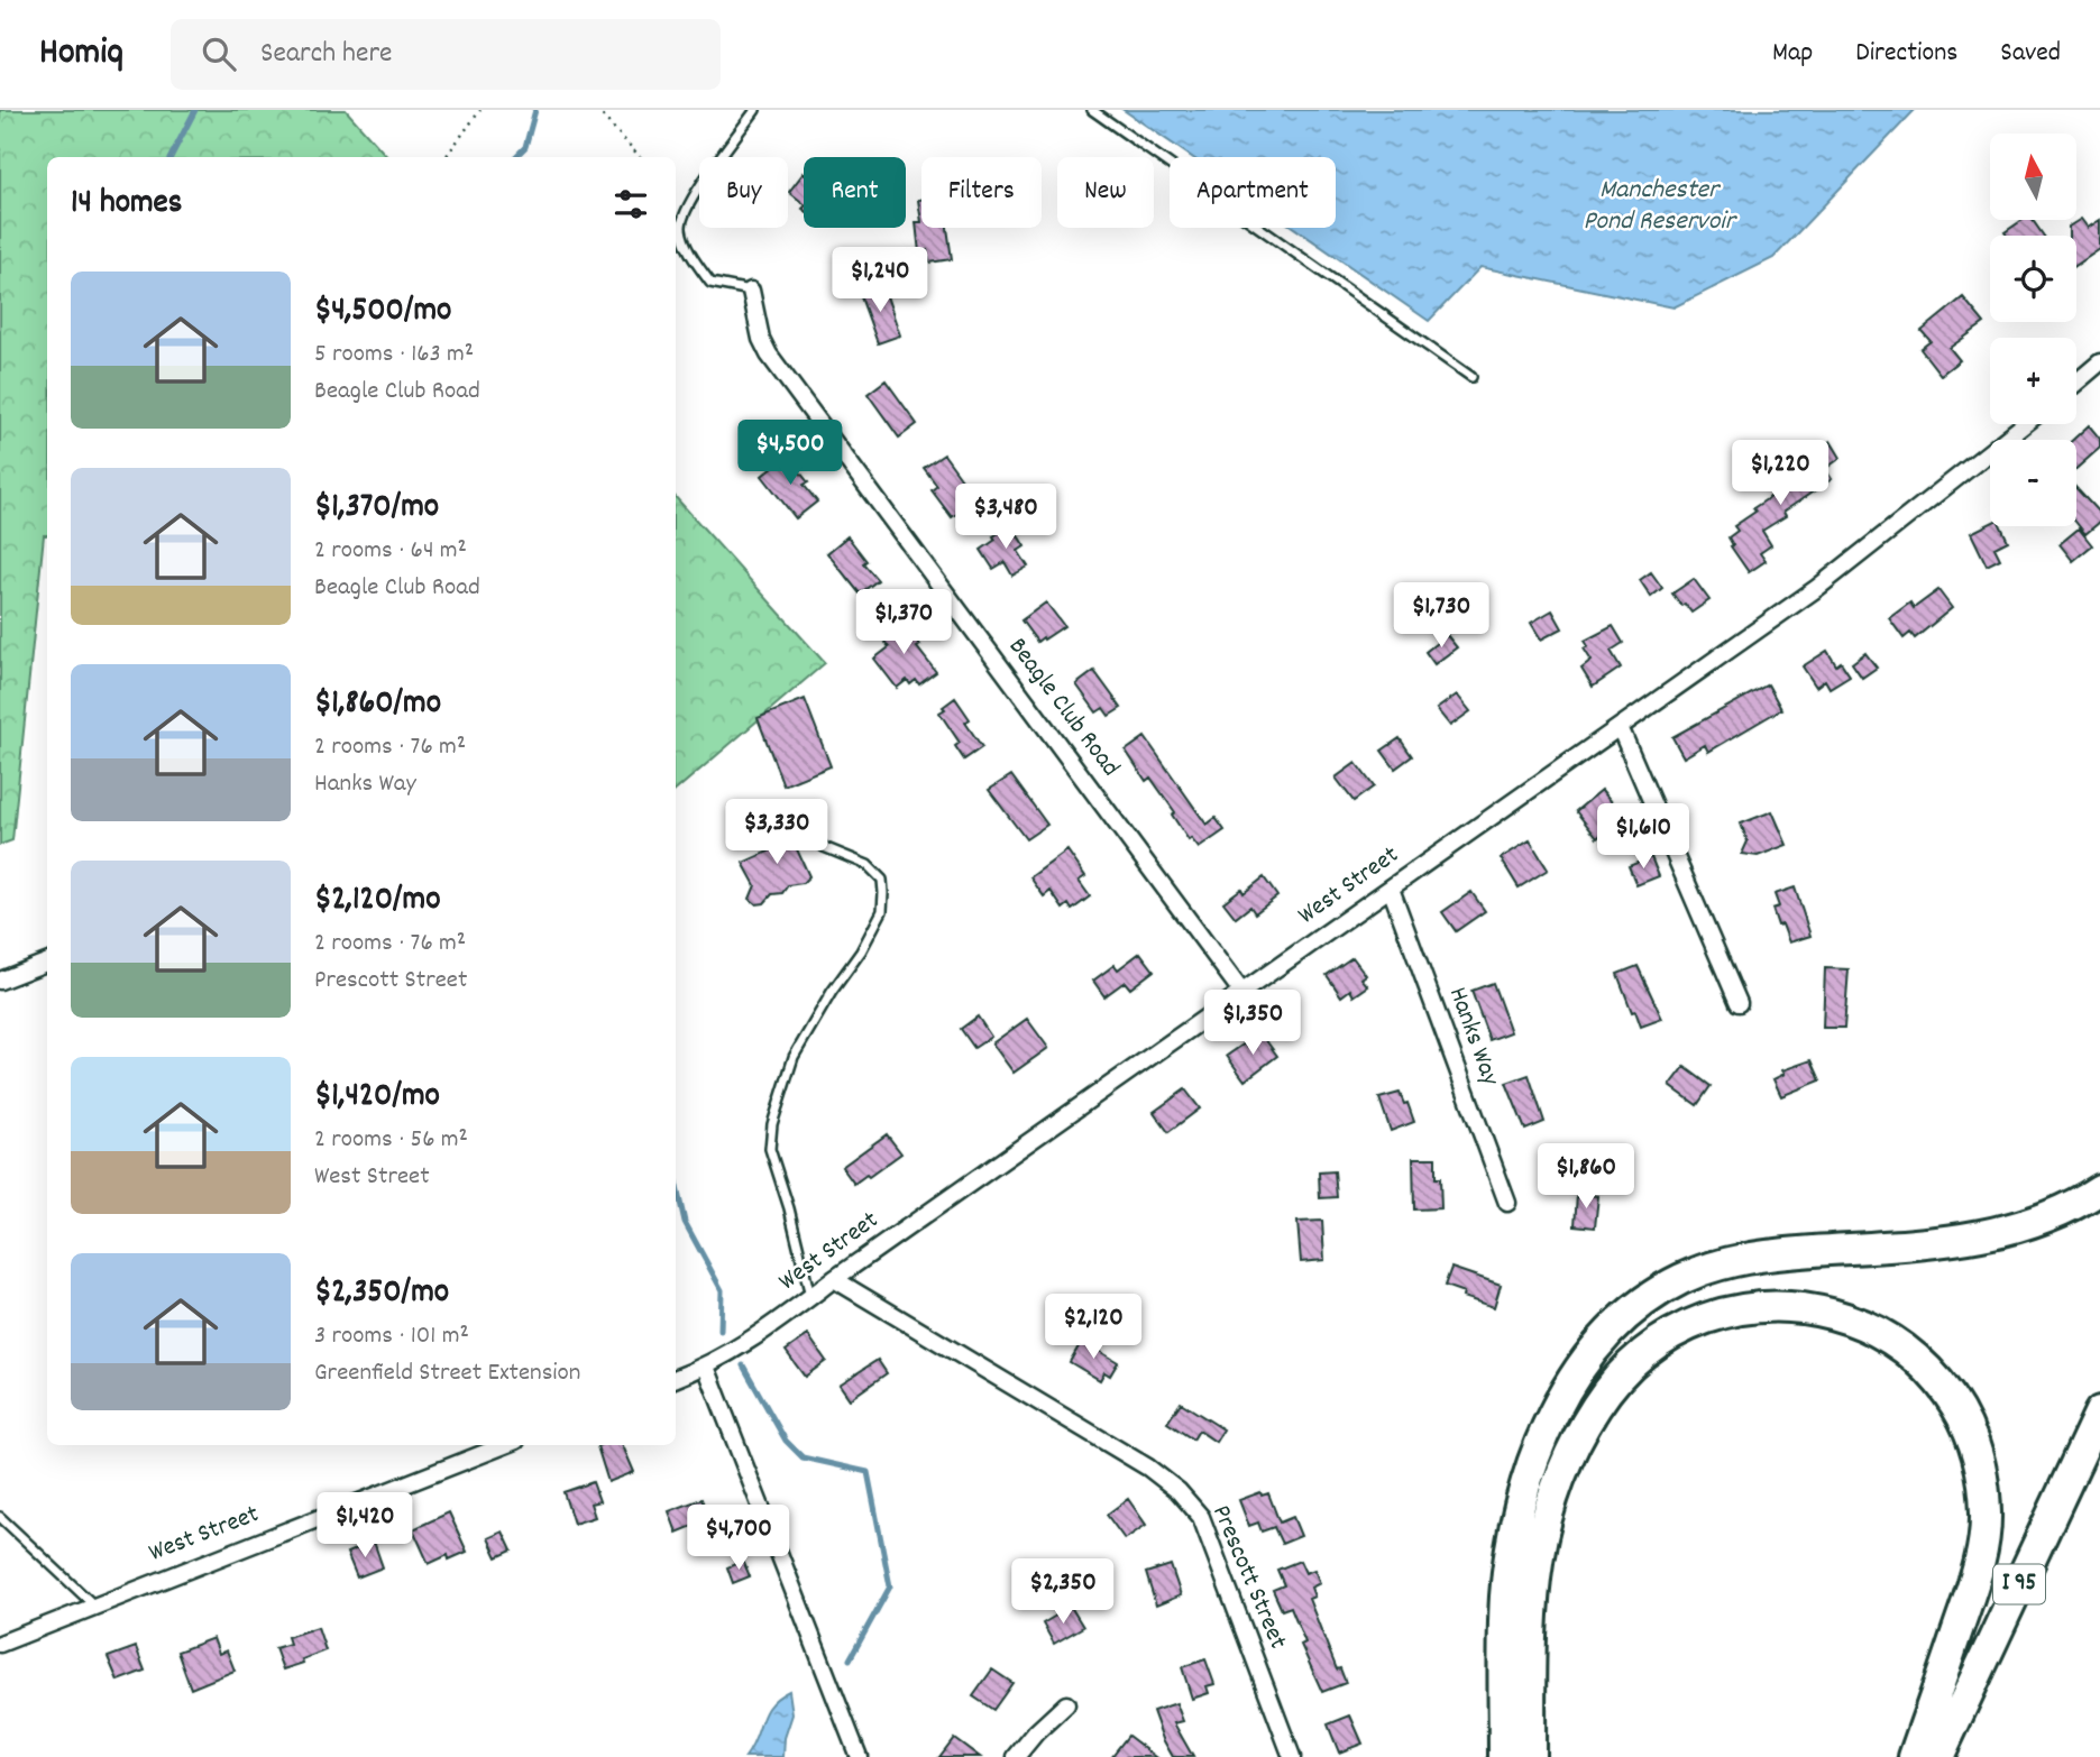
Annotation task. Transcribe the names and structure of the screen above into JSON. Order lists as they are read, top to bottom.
{
  "streets": {
    "highway": ["I 95"],
    "street": [
      "Beagle Club Road",
      "West Street",
      "Hanks Way",
      "Prescott Street"
    ]
  },
  "crossings": [
    ["Beagle Club Road", "West Street"],
    ["West Street", "Hanks Way"],
    ["West Street", "Prescott Street"]
  ],
  "water": ["Manchester Pond Reservoir"],
  "north": "top",
  "page": {
    "header": "Homiq",
    "search": "Search here",
    "nav": ["Map", "Directions", "Saved"],
    "map_buttons": ["+", "−"],
    "chip": [
      "Buy",
      "Rent",
      "Filters",
      "New",
      "Apartment"
    ],
    "heading": "14 homes",
    "price": [
      "$1,240",
      "$4,500",
      "$1,220",
      "$3,480",
      "$1,730",
      "$1,370",
      "$3,330",
      "$1,610",
      "$1,350",
      "$1,860",
      "$2,120",
      "$1,420",
      "$4,700",
      "$2,350"
    ],
    "list": [
      {
        "name": "$4,500/mo",
        "note": "5 rooms · 163 m² · Beagle Club Road"
      },
      {
        "name": "$1,370/mo",
        "note": "2 rooms · 64 m² · Beagle Club Road"
      },
      {
        "name": "$1,860/mo",
        "note": "2 rooms · 76 m² · Hanks Way"
      },
      {
        "name": "$2,120/mo",
        "note": "2 rooms · 76 m² · Prescott Street"
      },
      {
        "name": "$1,420/mo",
        "note": "2 rooms · 56 m² · West Street"
      },
      {
        "name": "$2,350/mo",
        "note": "3 rooms · 101 m² · Greenfield Street Extension"
      }
    ]
  }
}
